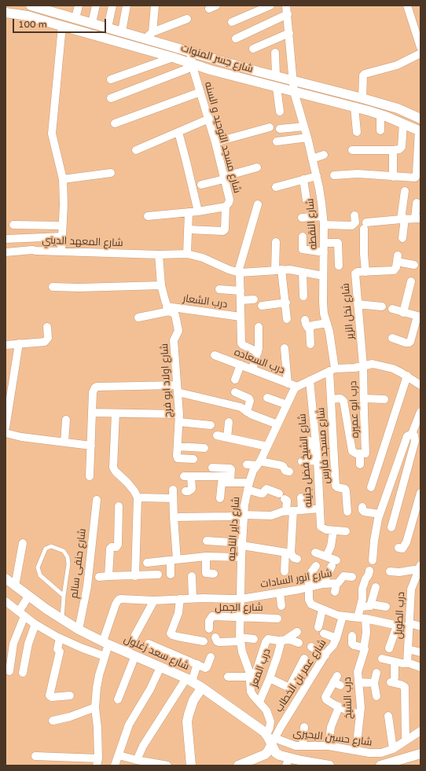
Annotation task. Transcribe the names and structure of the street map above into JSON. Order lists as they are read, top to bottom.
{
  "streets": {
    "street": [
      "شارع جسر المنوات",
      "شارع مسجد التوحيد و السنه",
      "شارع النقطه",
      "شارع المعهد الديني",
      "درب الشعار",
      "شارع نخل الزير",
      "درب السعاده",
      "شارع اولاد ابو فرج",
      "درب ابو عميره",
      "شارع مسجد فارس",
      "شارع الشيخ فضل جنينه",
      "شارع داير الناحيه",
      "شارع حنفى سالم",
      "شارع انور السادات",
      "شارع الجمل",
      "درب الطويل",
      "شارع سعد زغلول",
      "درب المعز",
      "شارع عمر بن الخطاب",
      "درب الشيخ",
      "شارع حسين البحيرى"
    ]
  },
  "crossings": [
    ["شارع جسر المنوات", "شارع مسجد التوحيد و السنه"],
    ["شارع جسر المنوات", "شارع النقطه"],
    ["شارع النقطه", "شارع مسجد فارس"],
    ["شارع المعهد الديني", "درب الشعار"],
    ["شارع المعهد الديني", "شارع اولاد ابو فرج"],
    ["درب الشعار", "شارع اولاد ابو فرج"],
    ["شارع نخل الزير", "درب ابو عميره"],
    ["درب السعاده", "شارع داير الناحيه"],
    ["شارع داير الناحيه", "شارع انور السادات"],
    ["شارع داير الناحيه", "شارع الجمل"],
    ["شارع داير الناحيه", "شارع سعد زغلول"],
    ["شارع داير الناحيه", "درب المعز"],
    ["شارع داير الناحيه", "شارع عمر بن الخطاب"],
    ["شارع داير الناحيه", "شارع حسين البحيرى"],
    ["شارع حنفى سالم", "شارع سعد زغلول"],
    ["شارع انور السادات", "شارع سعد زغلول"],
    ["شارع سعد زغلول", "شارع عمر بن الخطاب"],
    ["شارع سعد زغلول", "شارع حسين البحيرى"],
    ["شارع عمر بن الخطاب", "شارع حسين البحيرى"],
    ["درب الشيخ", "شارع حسين البحيرى"]
  ],
  "scale_bar": "100 m"
}
